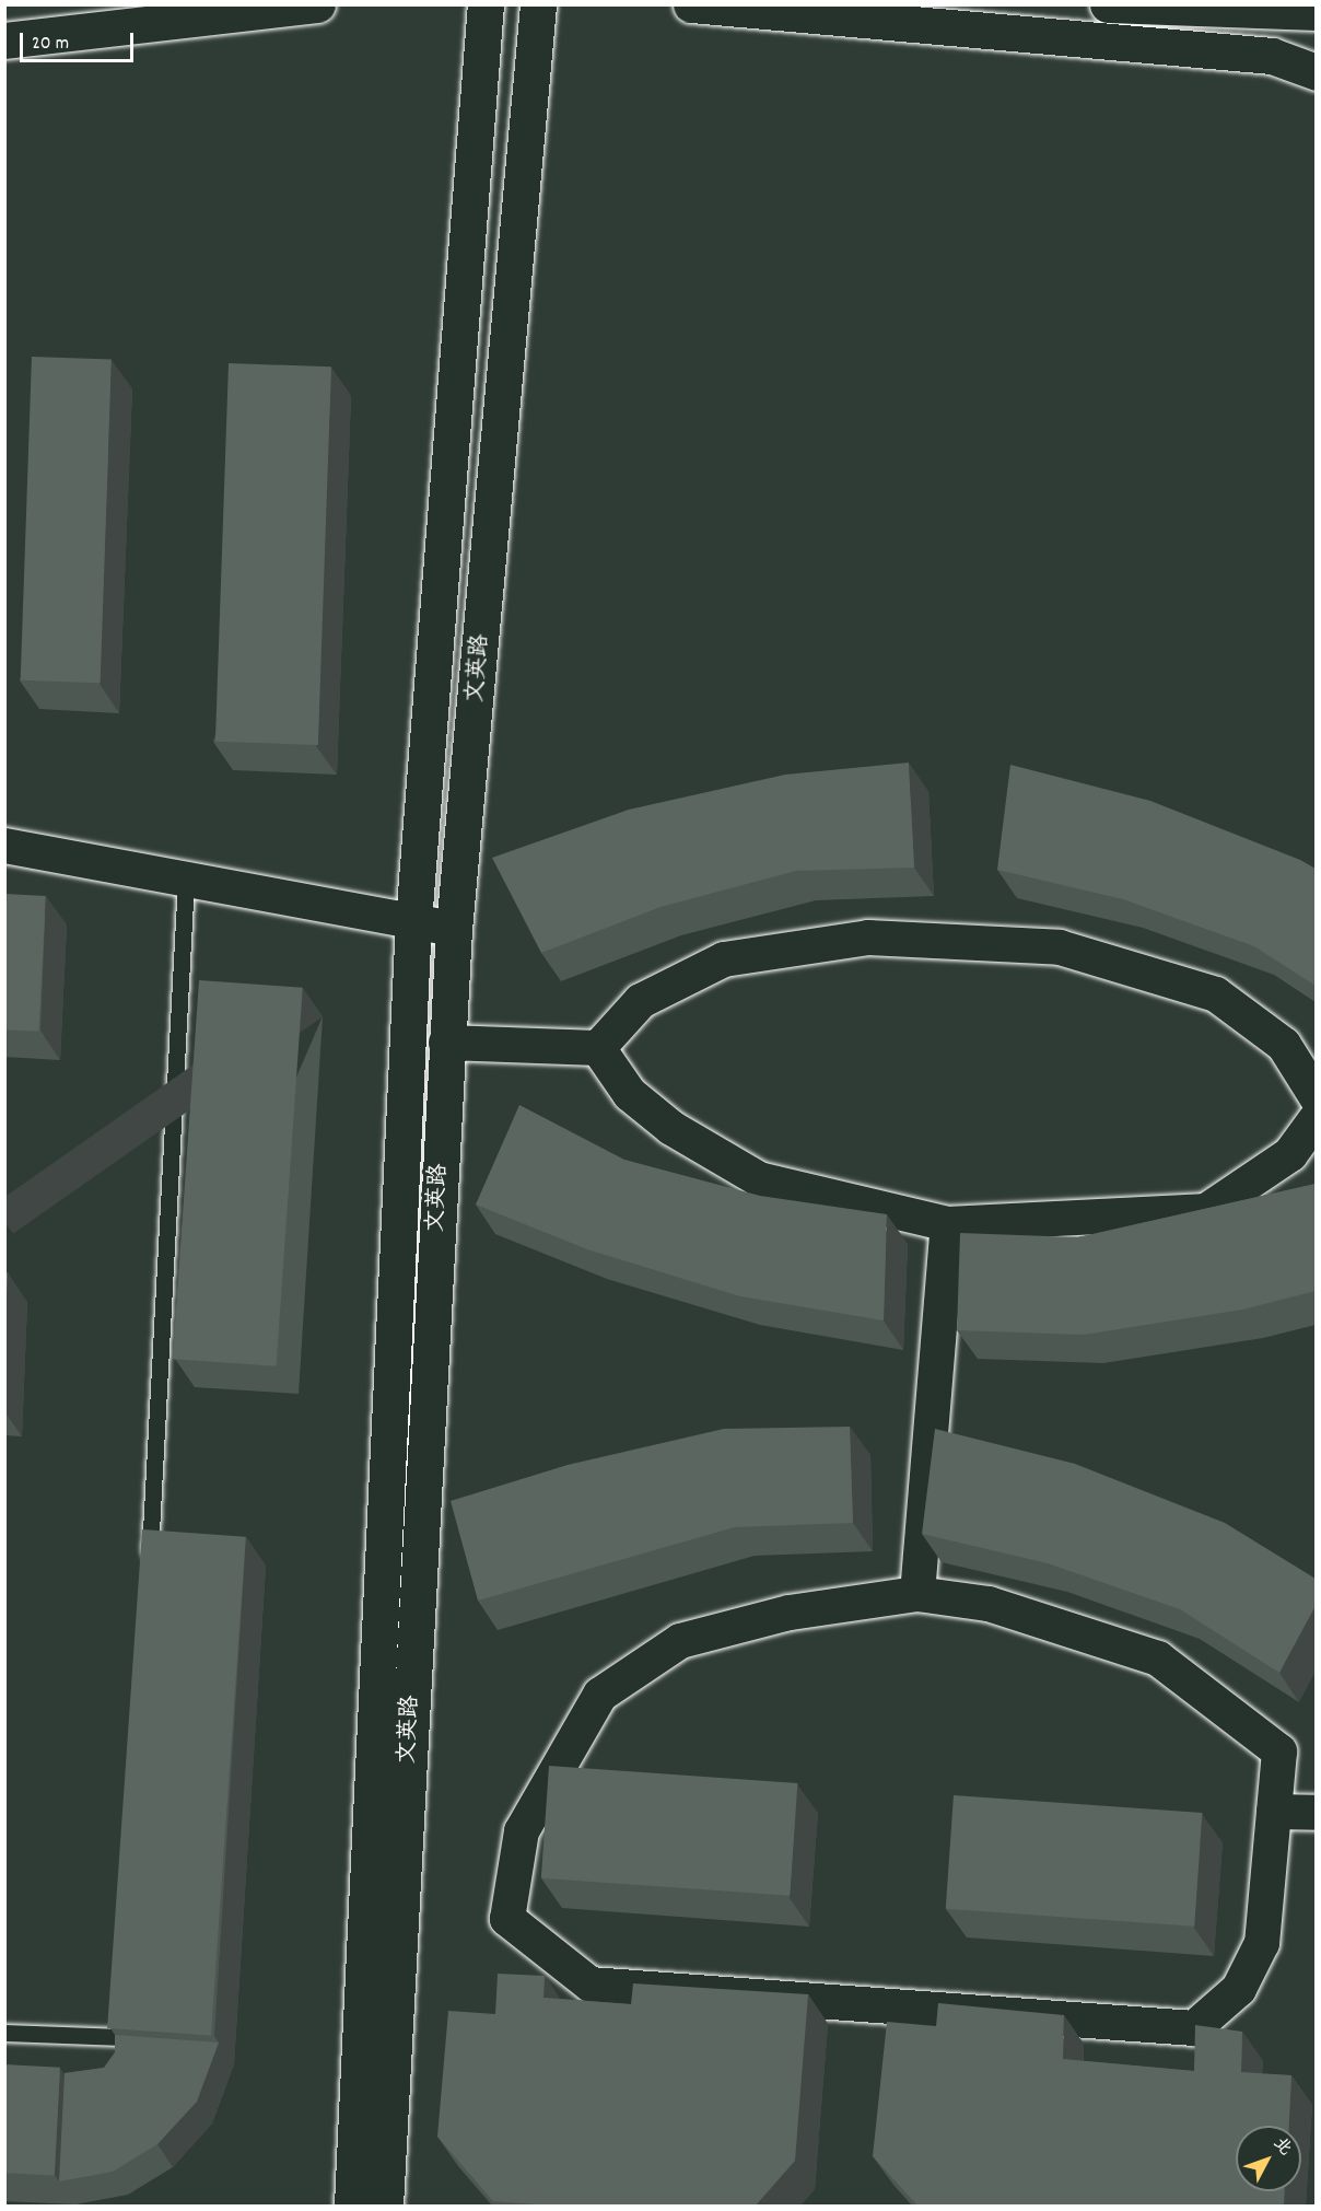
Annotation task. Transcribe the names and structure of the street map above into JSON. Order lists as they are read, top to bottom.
{
  "streets": {
    "main road": ["文英路"]
  },
  "scale_bar": "20 m",
  "north": "top right"
}
